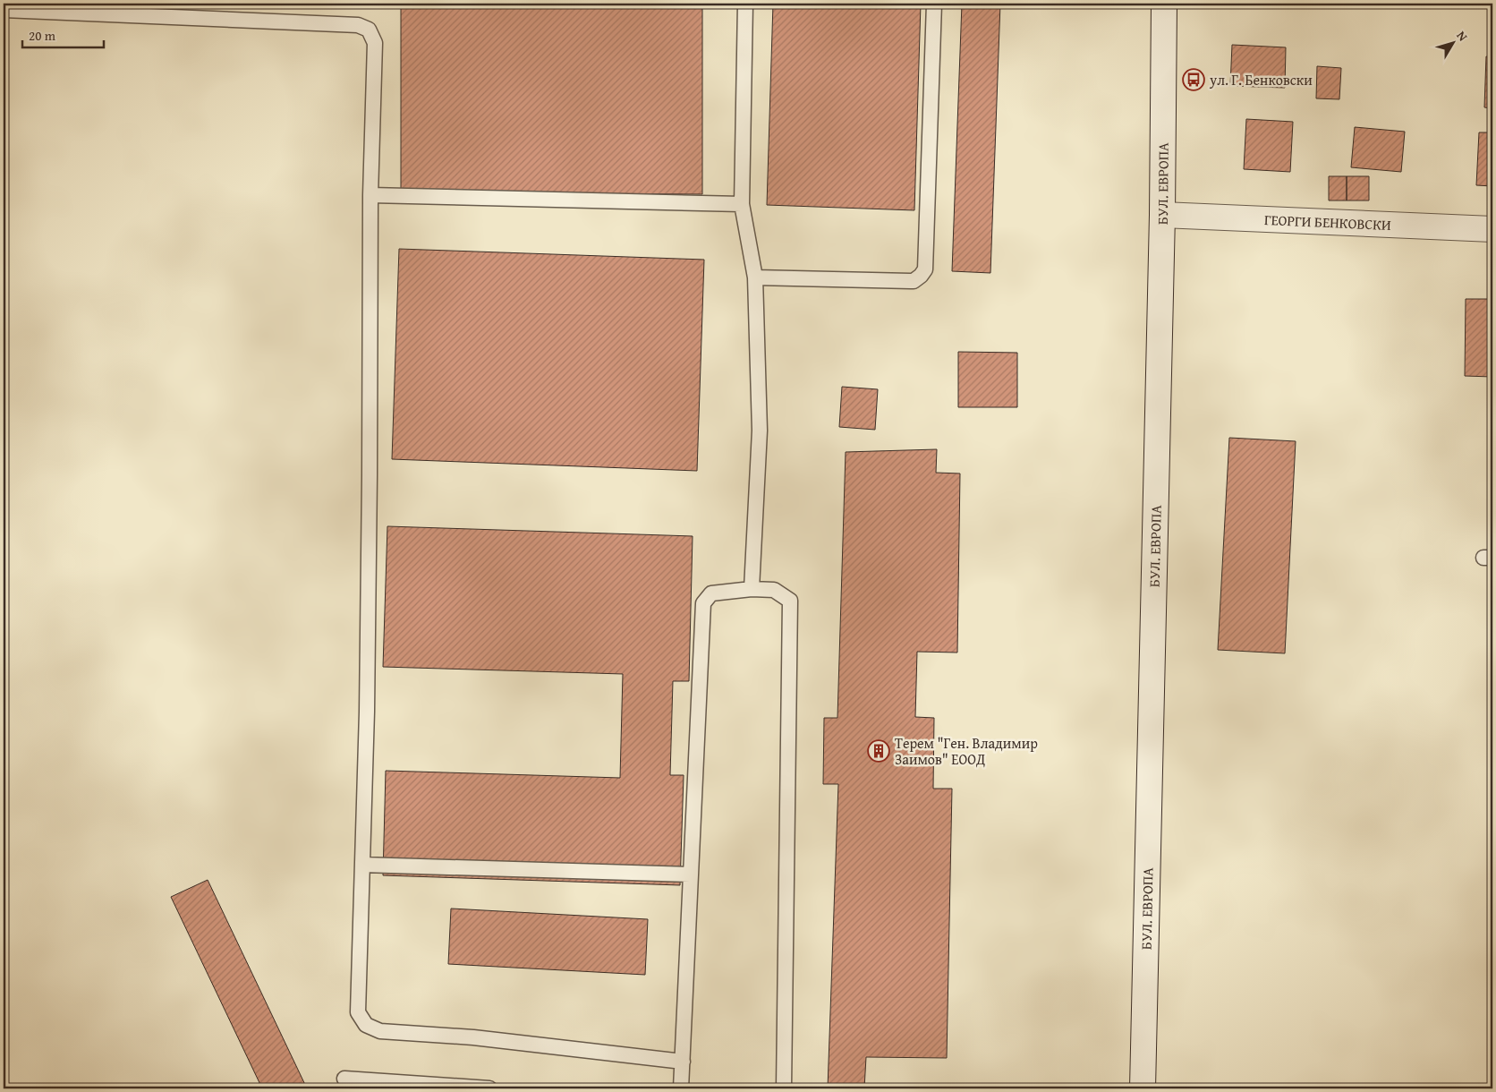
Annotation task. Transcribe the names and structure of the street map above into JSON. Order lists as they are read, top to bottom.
{
  "streets": {
    "street": ["БУЛ. ЕВРОПА", "ГЕОРГИ БЕНКОВСКИ"]
  },
  "crossings": [
    ["БУЛ. ЕВРОПА", "ГЕОРГИ БЕНКОВСКИ"]
  ],
  "places": {
    "bus stop": ["ул. Г. Бенковски"],
    "building": ["Терем \"Ген. Владимир Заимов\" ЕООД"]
  },
  "scale_bar": "20 m",
  "north": "top right"
}
